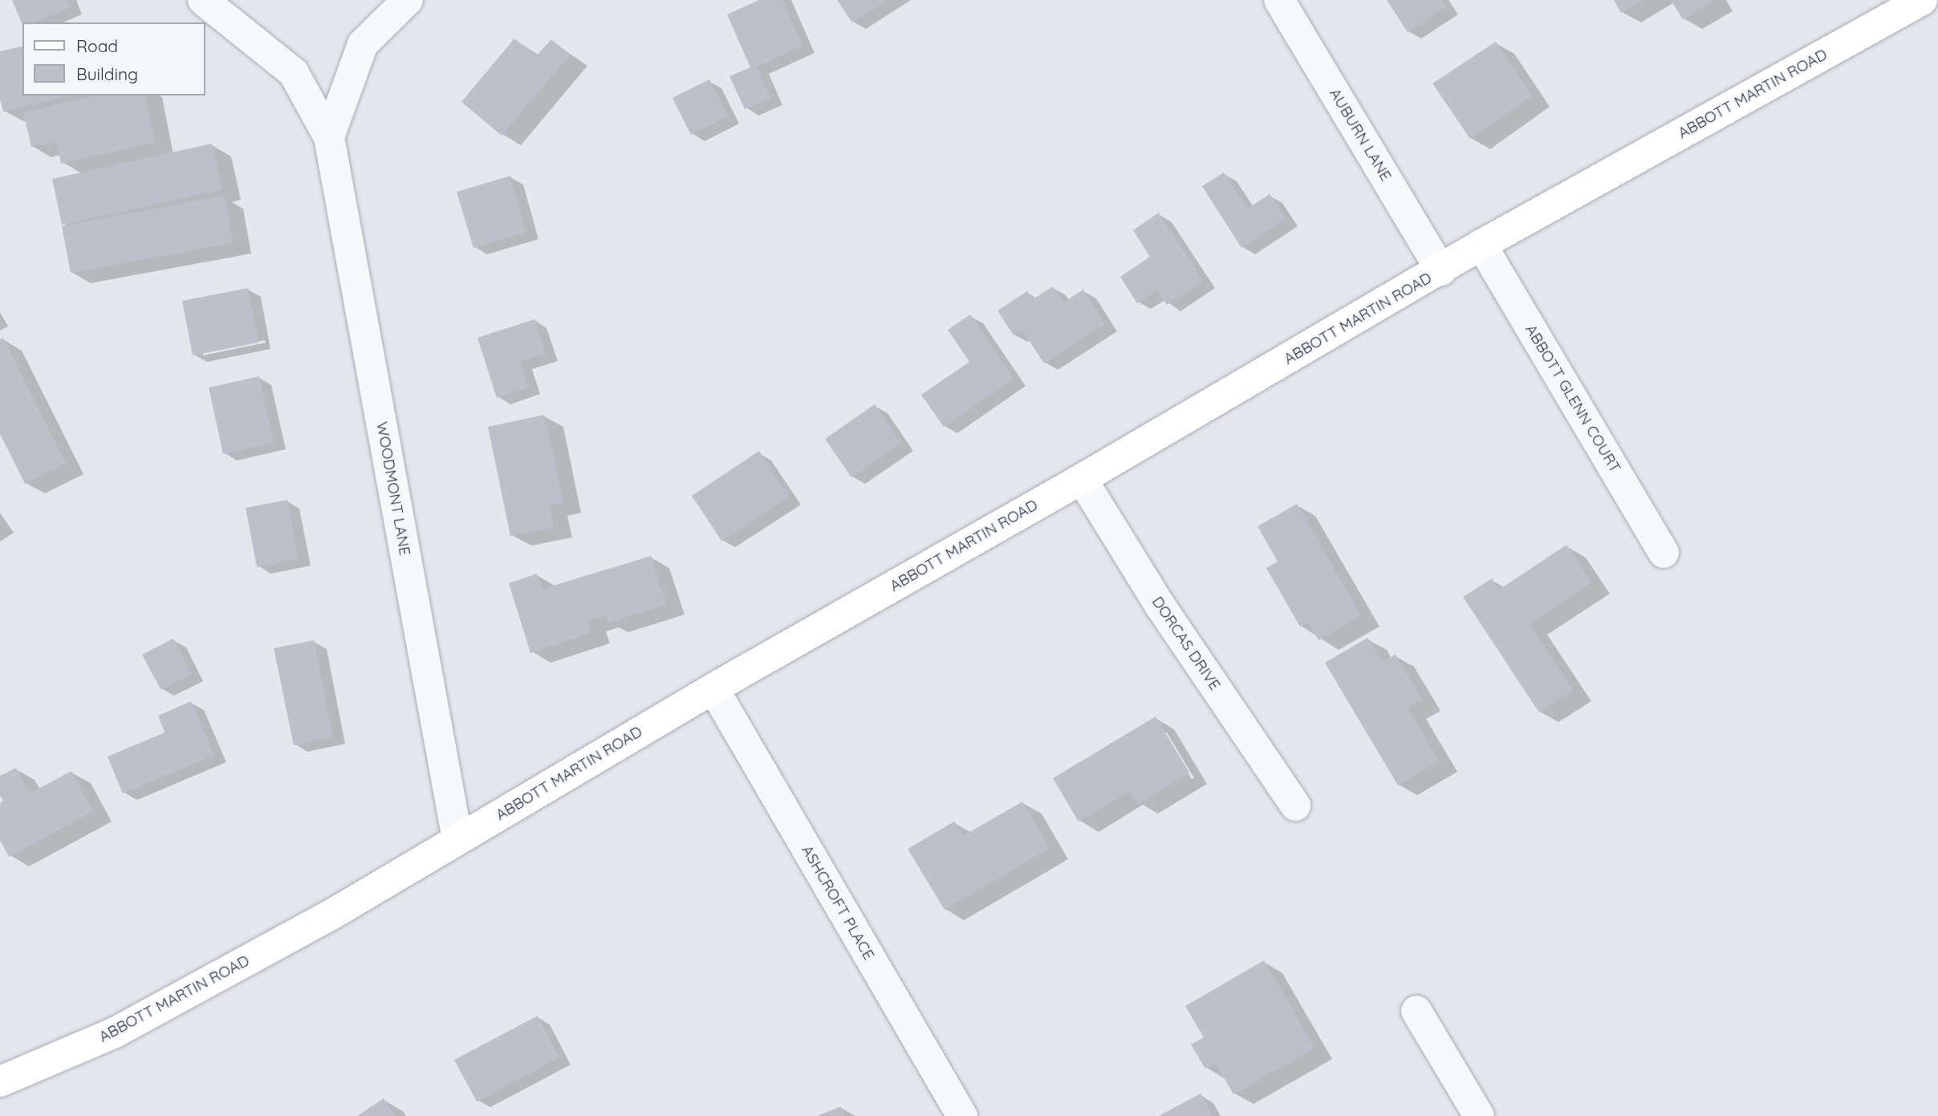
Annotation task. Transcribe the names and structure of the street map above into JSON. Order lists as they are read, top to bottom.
{
  "streets": {
    "main road": ["ABBOTT MARTIN ROAD"],
    "street": [
      "AUBURN LANE",
      "ABBOTT GLENN COURT",
      "WOODMONT LANE",
      "DORCAS DRIVE",
      "ASHCROFT PLACE"
    ]
  },
  "crossings": [
    ["ABBOTT MARTIN ROAD", "AUBURN LANE"],
    ["ABBOTT MARTIN ROAD", "ABBOTT GLENN COURT"],
    ["ABBOTT MARTIN ROAD", "WOODMONT LANE"],
    ["ABBOTT MARTIN ROAD", "DORCAS DRIVE"],
    ["ABBOTT MARTIN ROAD", "ASHCROFT PLACE"]
  ],
  "legend": ["Road", "Building"]
}
